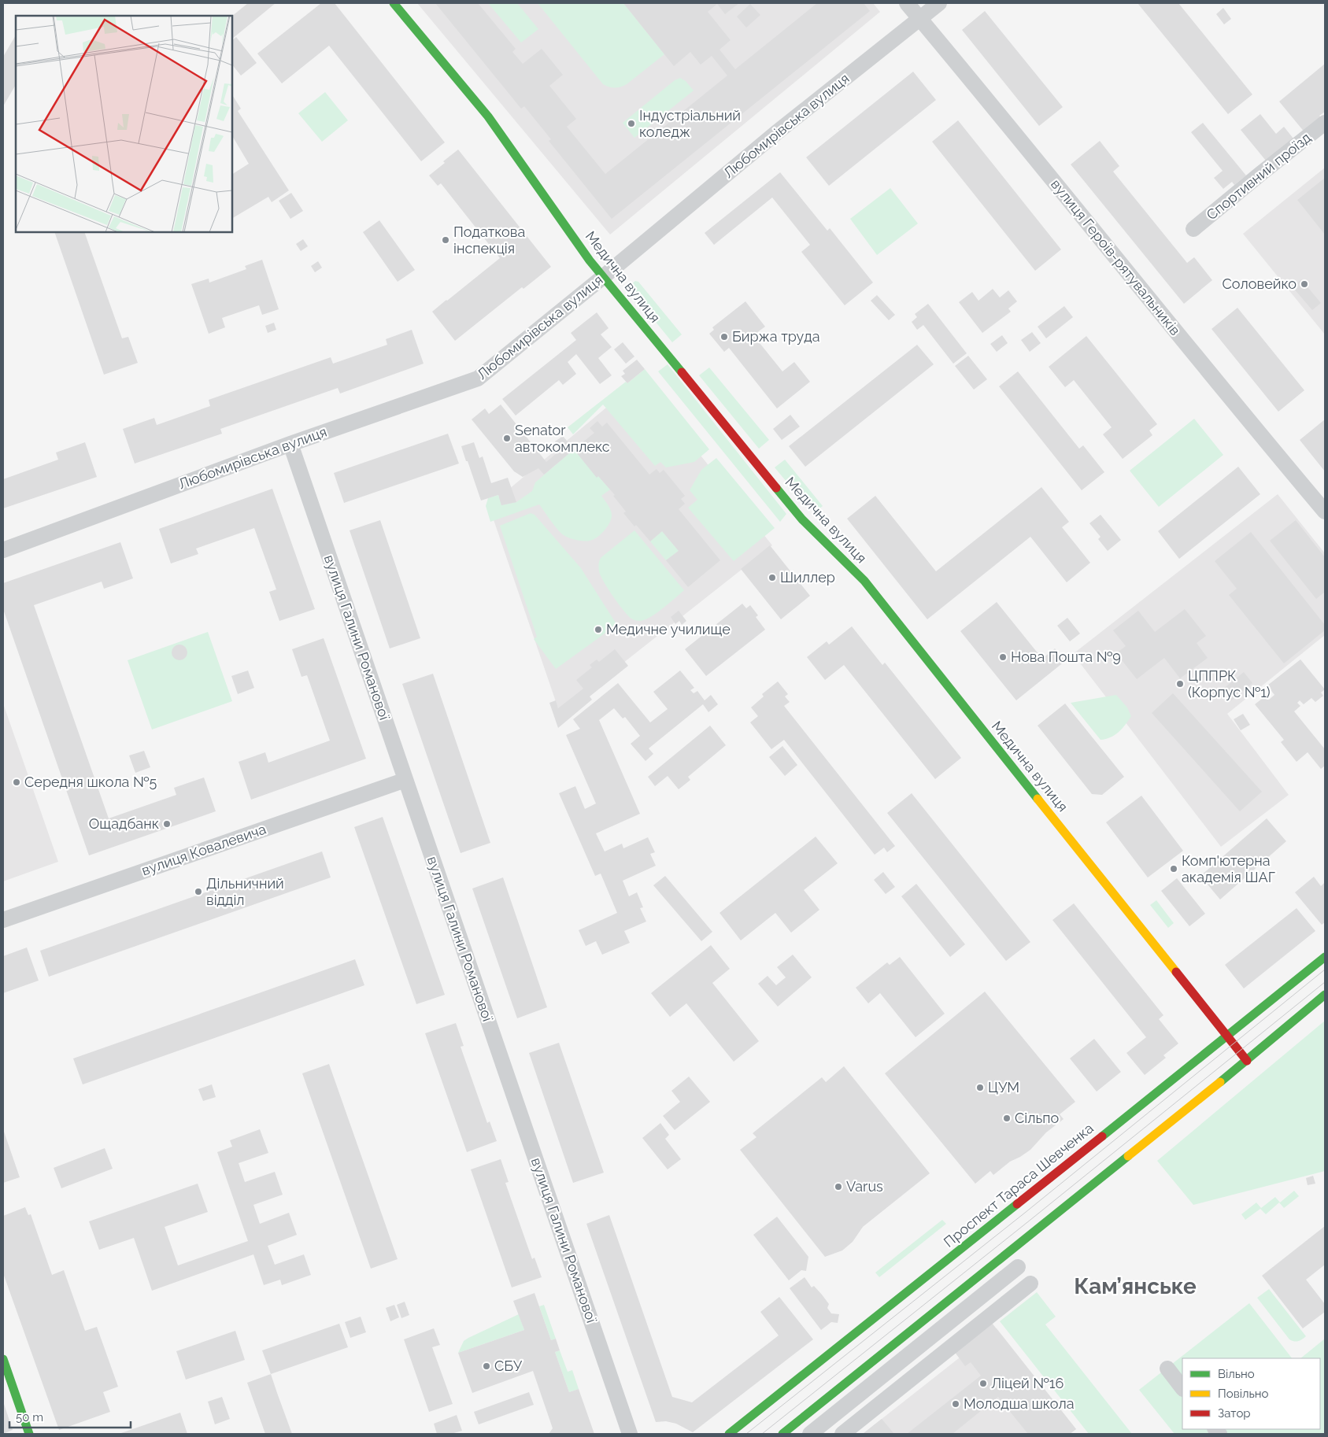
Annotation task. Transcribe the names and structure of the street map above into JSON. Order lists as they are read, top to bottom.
{
  "streets": {
    "main road": ["Медична вулиця", "Проспект Тараса Шевченка"],
    "street": [
      "Любомирівська вулиця",
      "Спортивний проїзд",
      "вулиця Героїв-рятувальників",
      "вулиця Галини Романової",
      "вулиця Ковалевича"
    ]
  },
  "crossings": [
    ["Любомирівська вулиця", "вулиця Героїв-рятувальників"],
    ["Любомирівська вулиця", "Медична вулиця"],
    ["Любомирівська вулиця", "вулиця Галини Романової"],
    ["Медична вулиця", "Проспект Тараса Шевченка"],
    ["вулиця Галини Романової", "вулиця Ковалевича"]
  ],
  "districts": ["Кам’янське"],
  "places": [
    "Індустріальний коледж",
    "Податкова інспекція",
    "Соловейко",
    "Биржа труда",
    "Senator автокомплекс",
    "Шиллер",
    "Медичне училище",
    "Нова Пошта №9",
    "ЦППРК (Корпус №1)",
    "Середня школа №5",
    "Ощадбанк",
    "Комп'ютерна академія ШАГ",
    "Дільничний відділ",
    "ЦУМ",
    "Сільпо",
    "Varus",
    "СБУ",
    "Ліцей №16",
    "Молодша школа"
  ],
  "legend": ["Вільно", "Повільно", "Затор"],
  "scale_bar": "50 m"
}
